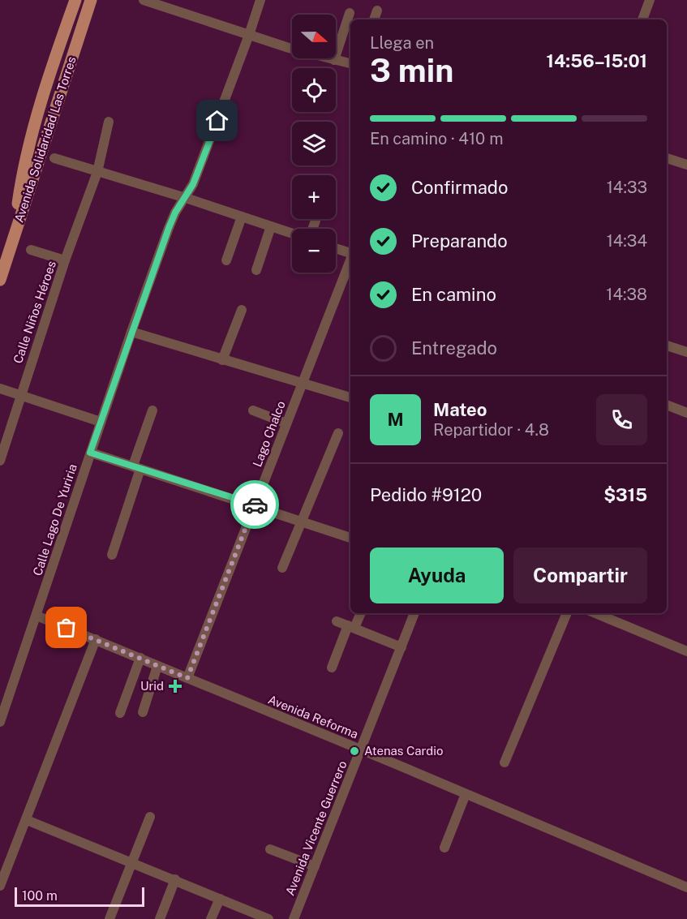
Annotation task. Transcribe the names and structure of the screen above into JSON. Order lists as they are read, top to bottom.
{
  "streets": {
    "main road": ["Avenida Solidaridad Las Torres"],
    "street": [
      "Calle Niños Héroes",
      "Lago Chalco",
      "Calle Lago De Yuriria",
      "Avenida Reforma",
      "Avenida Vicente Guerrero"
    ]
  },
  "crossings": [
    ["Lago Chalco", "Avenida Reforma"],
    ["Calle Lago De Yuriria", "Avenida Reforma"],
    ["Avenida Reforma", "Avenida Vicente Guerrero"]
  ],
  "places": {
    "health": ["Urid"],
    "other": ["Atenas Cardio"]
  },
  "scale_bar": "100 m",
  "north": "right",
  "page": {
    "map_buttons": ["+", "−"],
    "heading": ["3 min", "Llega en", "14:56–15:01"],
    "panel": [
      "Mateo",
      "Repartidor · 4.8",
      "Pedido #9120",
      "$315"
    ],
    "bar": "En camino · 410 m",
    "list": [
      ["Confirmado", "14:33"],
      ["Preparando", "14:34"],
      ["En camino", "14:38"],
      "Entregado"
    ],
    "round": "M",
    "buttons": ["Ayuda", "Compartir"],
    "scale": "100 m"
  }
}
